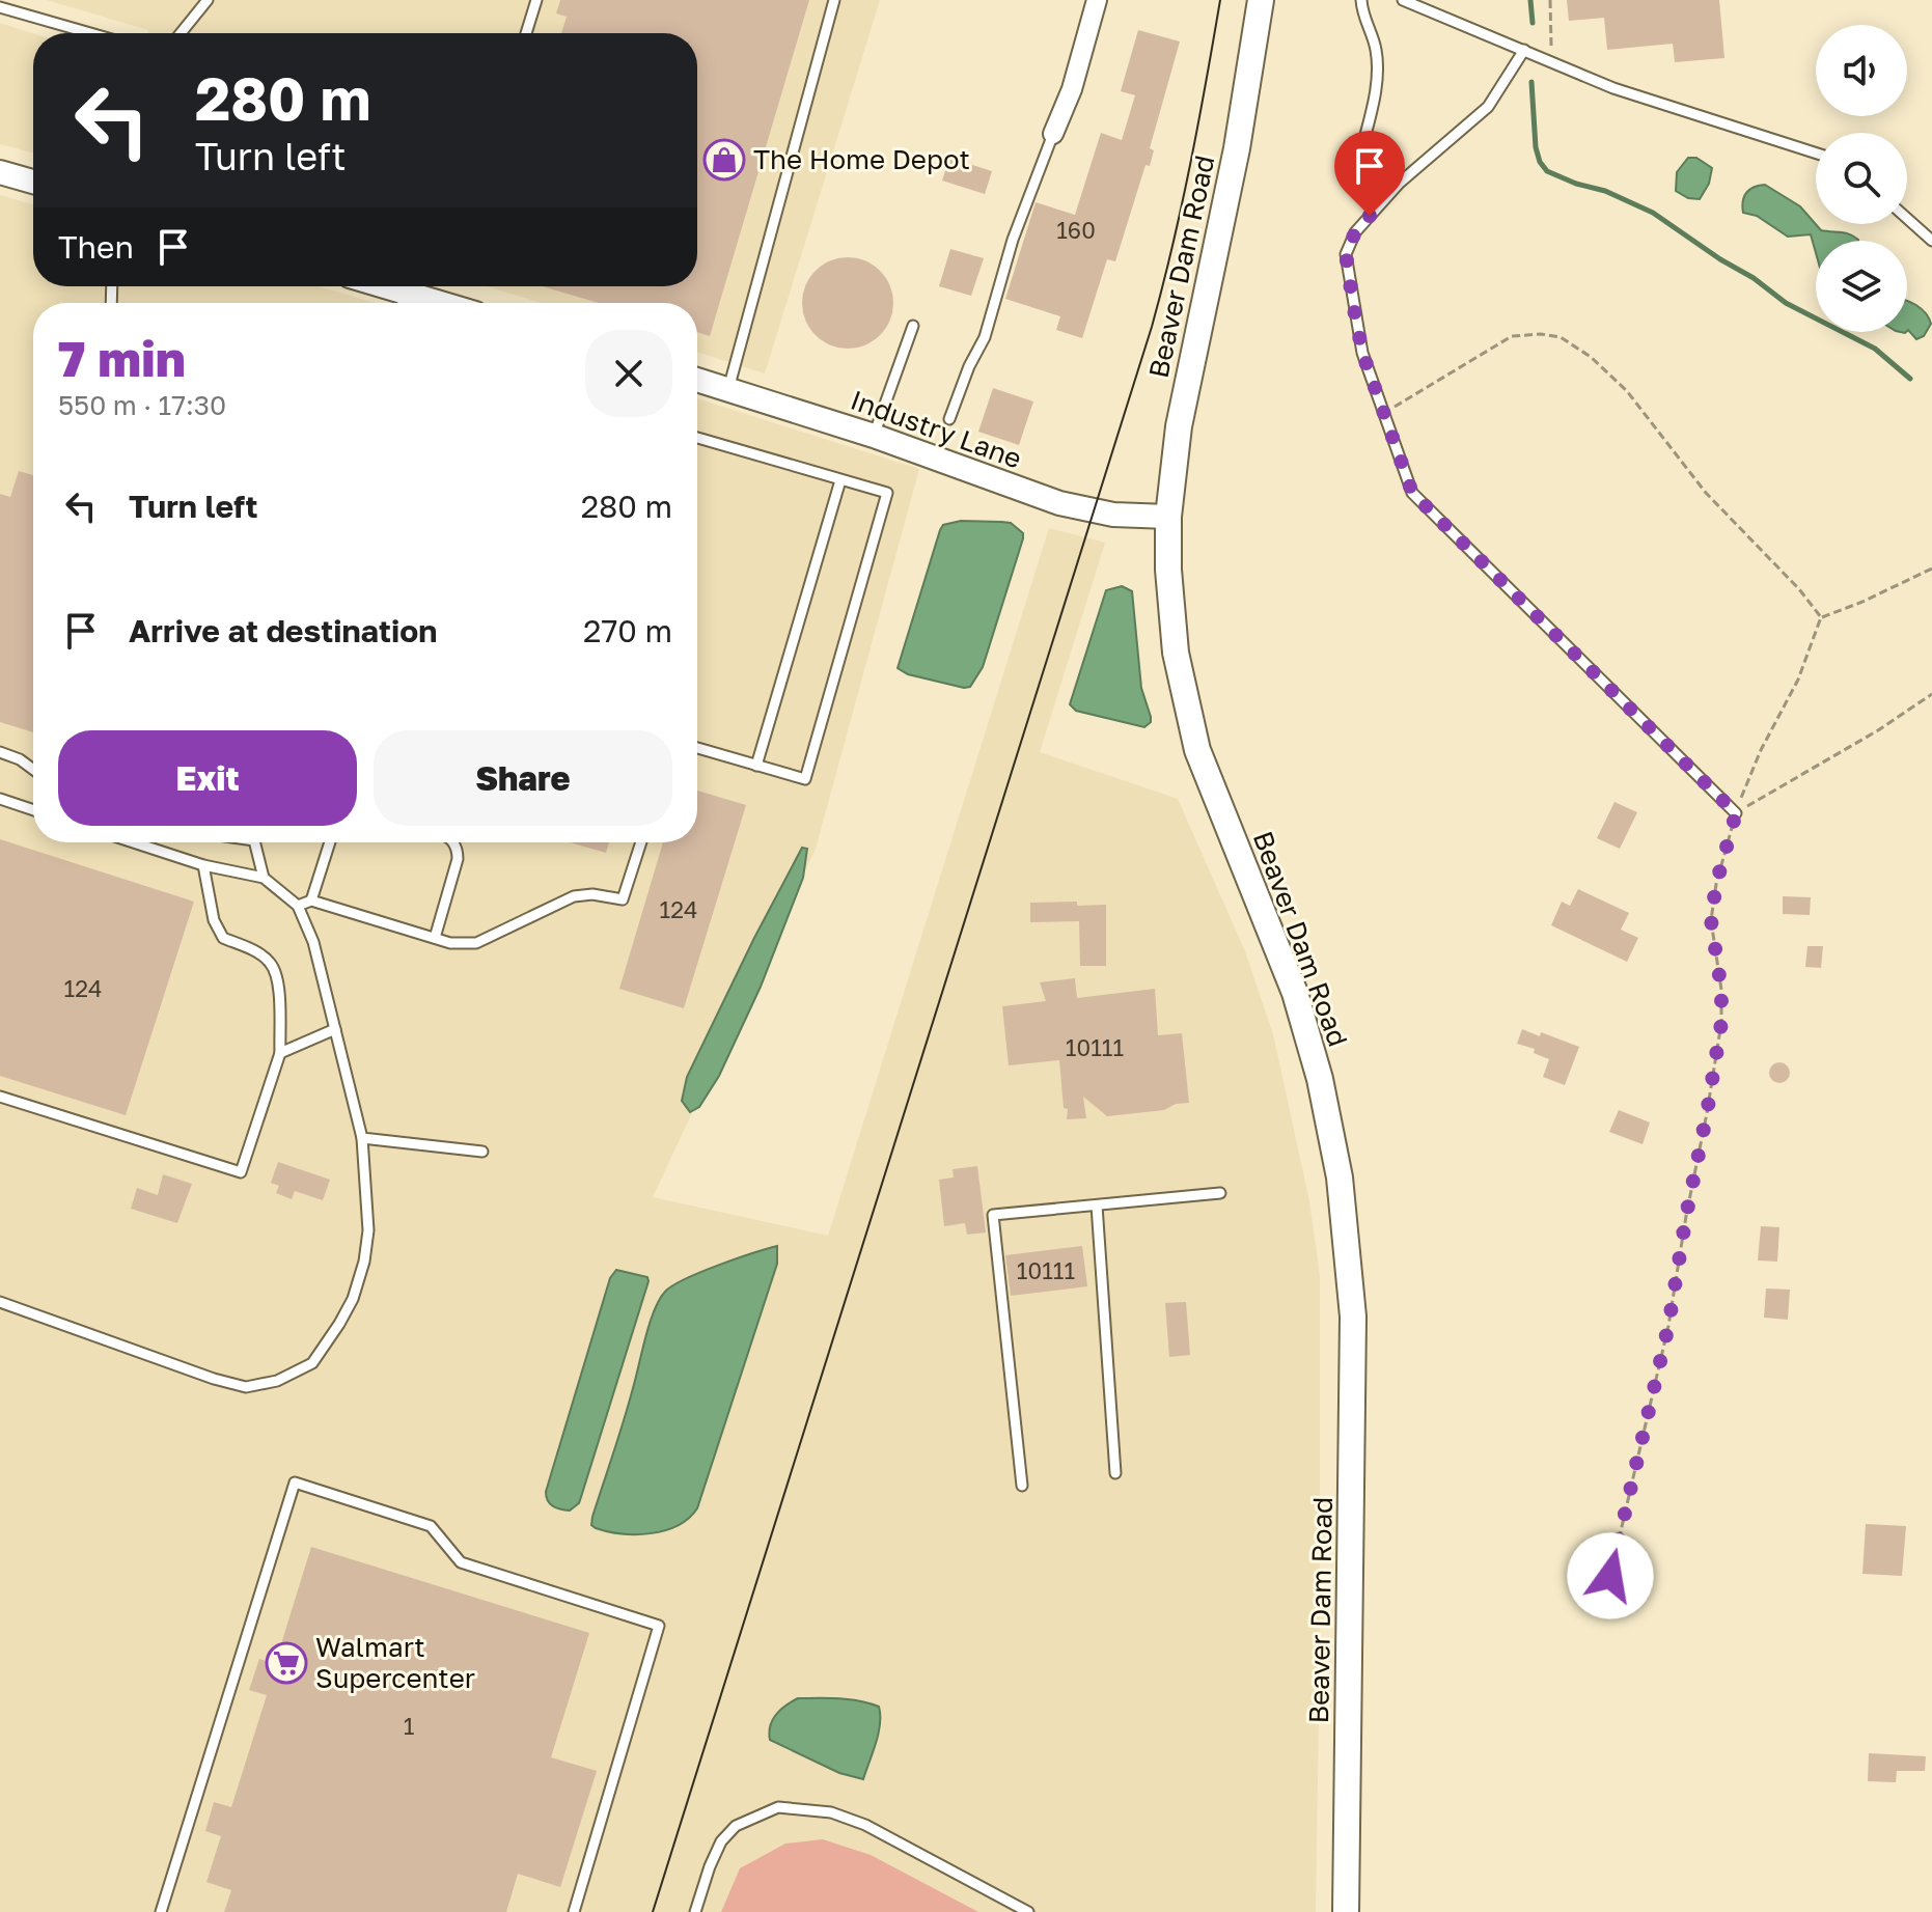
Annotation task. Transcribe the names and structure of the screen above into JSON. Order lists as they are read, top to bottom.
{
  "streets": {
    "main road": ["Beaver Dam Road"],
    "street": ["Industry Lane"]
  },
  "crossings": [
    ["Beaver Dam Road", "Industry Lane"]
  ],
  "places": {
    "shop": ["The Home Depot"],
    "supermarket": ["Walmart Supercenter"]
  },
  "house_numbers": [
    "160",
    "124",
    "124",
    "10111",
    "10111",
    "1"
  ],
  "page": {
    "turn": ["280 m", "Turn left"],
    "then": "Then",
    "heading": ["7 min", "550 m · 17:30"],
    "list": [
      {
        "name": "Turn left",
        "value": "280 m"
      },
      {
        "name": "Arrive at destination",
        "value": "270 m"
      }
    ],
    "buttons": ["Exit", "Share"]
  }
}
